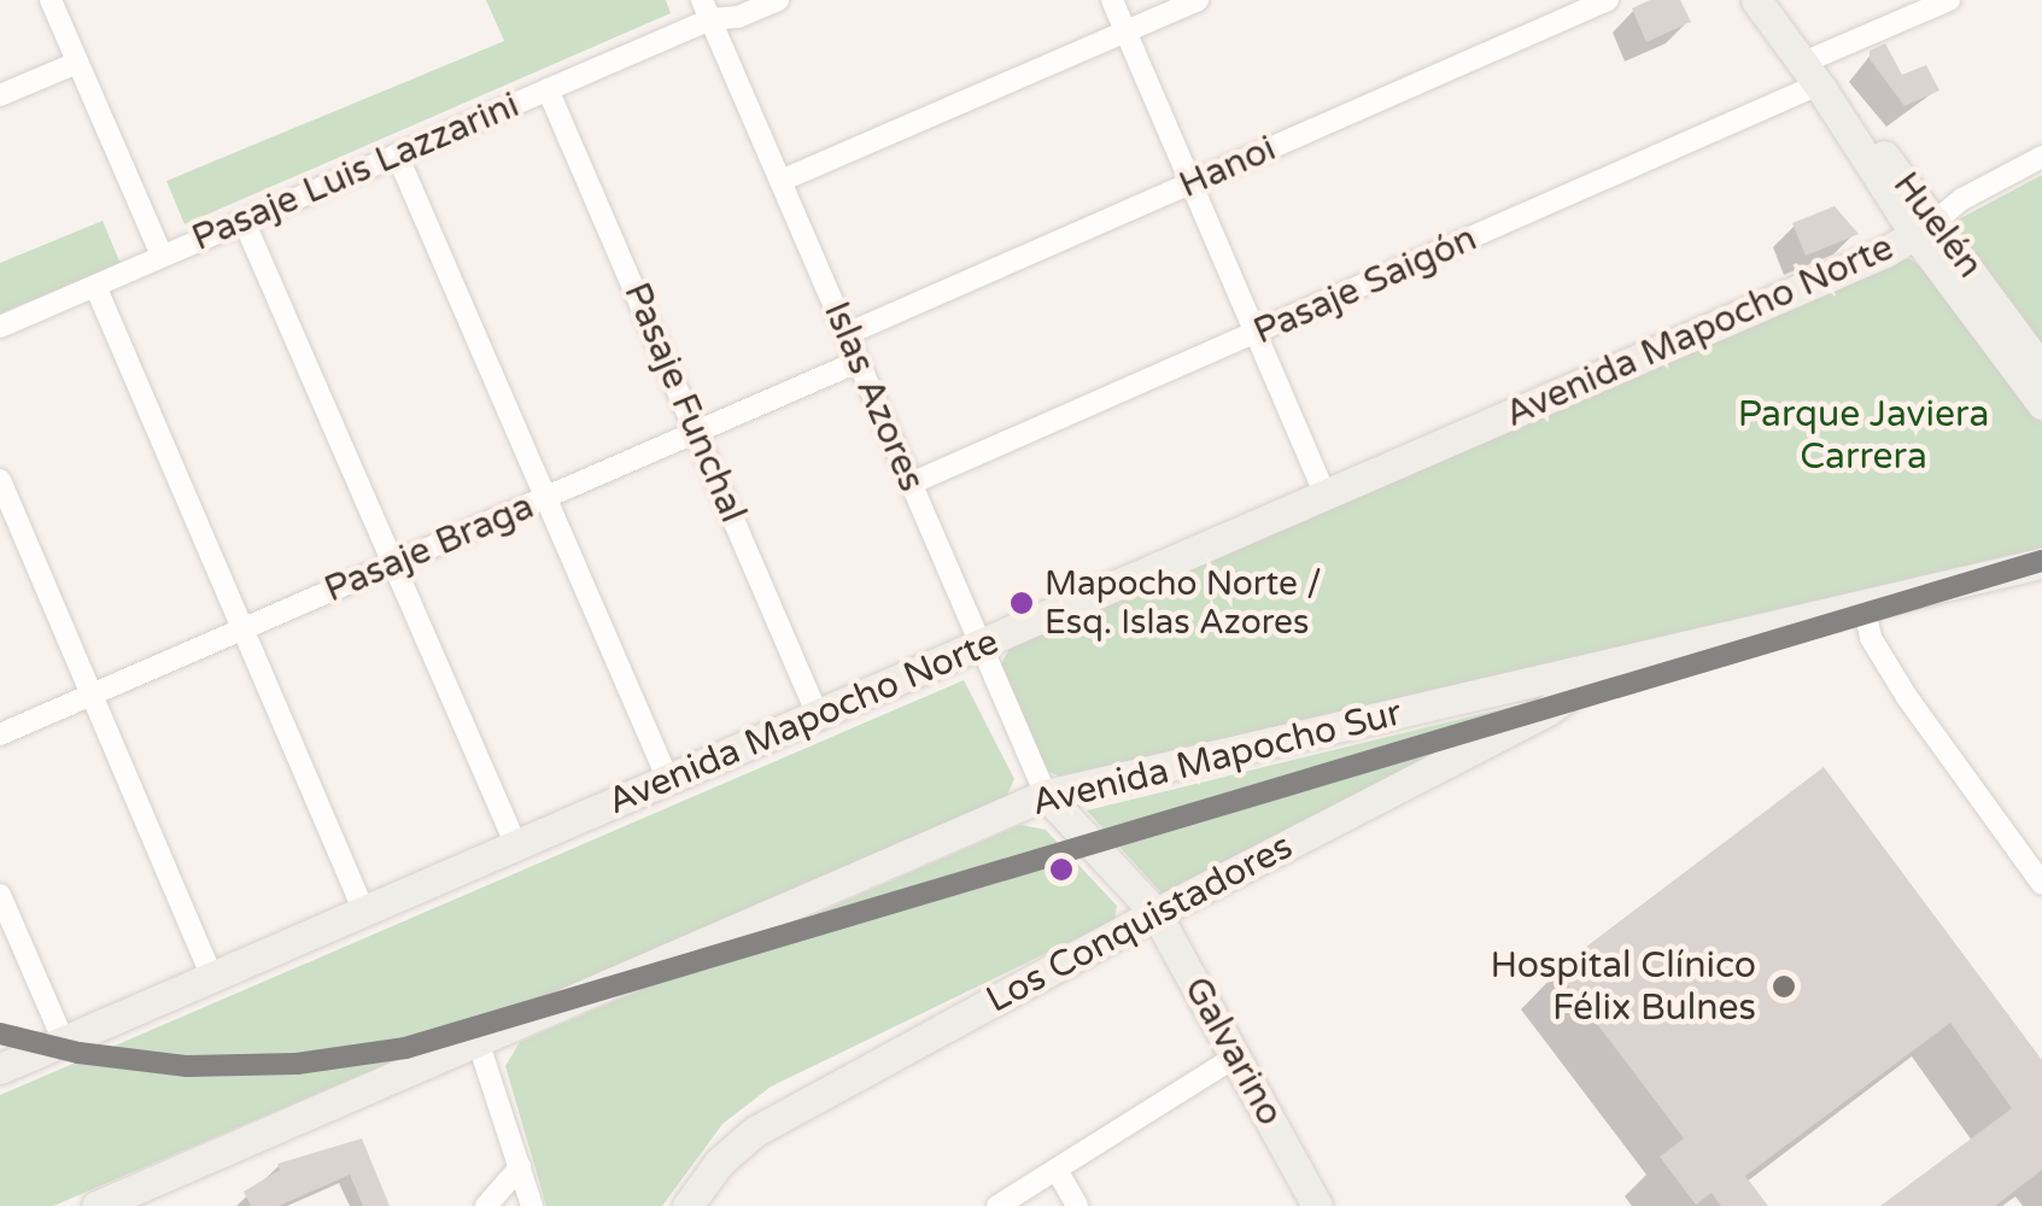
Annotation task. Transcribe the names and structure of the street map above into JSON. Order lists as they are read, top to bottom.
{
  "streets": {
    "main road": [
      "Huelén",
      "Avenida Mapocho Norte",
      "Avenida Mapocho Sur",
      "Los Conquistadores",
      "Galvarino"
    ],
    "street": [
      "Hanoi",
      "Pasaje Luis Lazzarini",
      "Pasaje Saigón",
      "Islas Azores",
      "Pasaje Funchal",
      "Pasaje Braga"
    ]
  },
  "crossings": [
    ["Hanoi", "Islas Azores"],
    ["Pasaje Luis Lazzarini", "Islas Azores"],
    ["Pasaje Luis Lazzarini", "Pasaje Funchal"],
    ["Huelén", "Pasaje Saigón"],
    ["Huelén", "Avenida Mapocho Norte"],
    ["Pasaje Saigón", "Islas Azores"],
    ["Avenida Mapocho Norte", "Islas Azores"],
    ["Avenida Mapocho Norte", "Pasaje Funchal"],
    ["Islas Azores", "Pasaje Braga"],
    ["Islas Azores", "Avenida Mapocho Sur"],
    ["Islas Azores", "Galvarino"],
    ["Pasaje Funchal", "Pasaje Braga"],
    ["Avenida Mapocho Sur", "Los Conquistadores"],
    ["Avenida Mapocho Sur", "Galvarino"],
    ["Los Conquistadores", "Galvarino"]
  ],
  "parks": ["Parque Javiera Carrera"],
  "places": ["Mapocho Norte / Esq. Islas Azores", "Hospital Clínico Félix Bulnes"]
}
